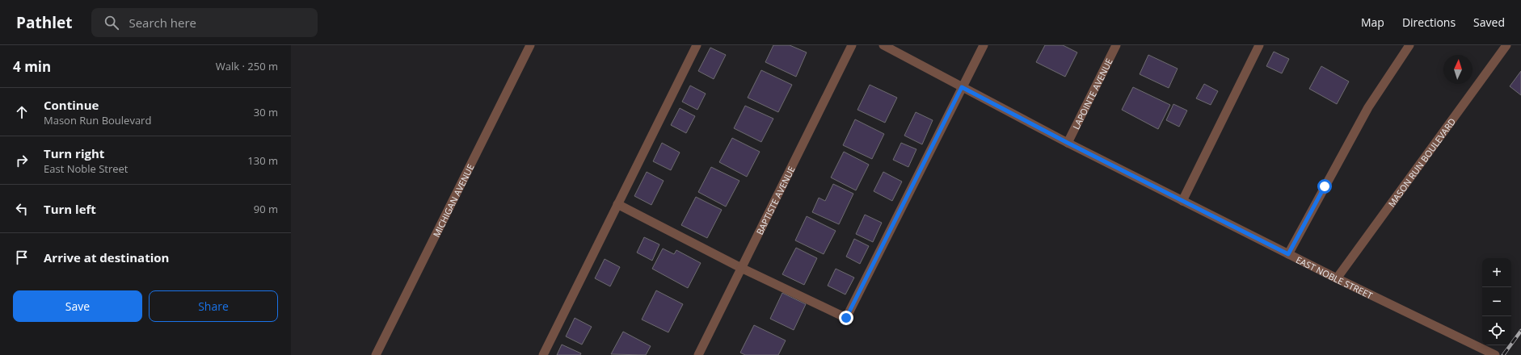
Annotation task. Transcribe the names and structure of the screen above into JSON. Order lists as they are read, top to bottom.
{
  "streets": {
    "street": [
      "LAPOINTE AVENUE",
      "MASON RUN BOULEVARD",
      "MICHIGAN AVENUE",
      "BAPTISTE AVENUE",
      "EAST NOBLE STREET"
    ]
  },
  "crossings": [
    ["LAPOINTE AVENUE", "EAST NOBLE STREET"],
    ["MASON RUN BOULEVARD", "EAST NOBLE STREET"]
  ],
  "north": "top",
  "page": {
    "header": "Pathlet",
    "search": "Search here",
    "nav": ["Map", "Directions", "Saved"],
    "heading": ["4 min", "Walk · 250 m"],
    "list": [
      ["Continue", "Mason Run Boulevard", "30 m"],
      ["Turn right", "East Noble Street", "130 m"],
      ["Turn left", "90 m"],
      "Arrive at destination"
    ],
    "map_buttons": ["+", "−"],
    "buttons": ["Save", "Share"]
  }
}
